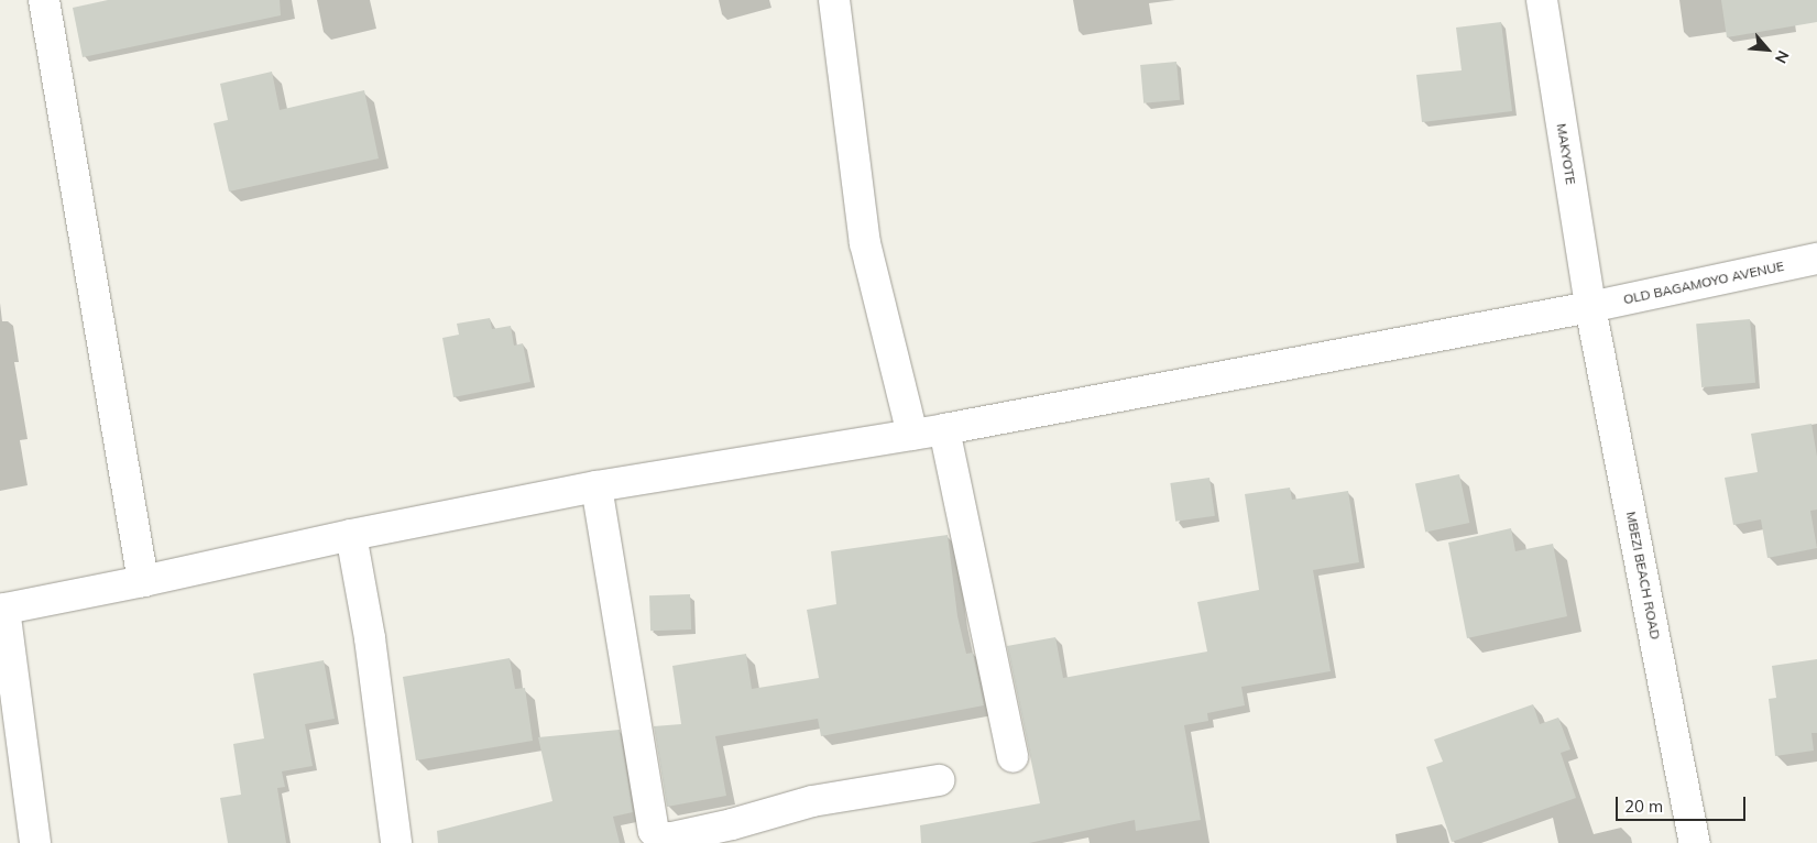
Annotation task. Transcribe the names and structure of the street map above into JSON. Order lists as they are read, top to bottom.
{
  "streets": {
    "street": ["MAKYOTE", "OLD BAGAMOYO AVENUE", "MBEZI BEACH ROAD"]
  },
  "crossings": [
    ["MAKYOTE", "OLD BAGAMOYO AVENUE"],
    ["MAKYOTE", "MBEZI BEACH ROAD"],
    ["OLD BAGAMOYO AVENUE", "MBEZI BEACH ROAD"]
  ],
  "scale_bar": "20 m",
  "north": "bottom right"
}
